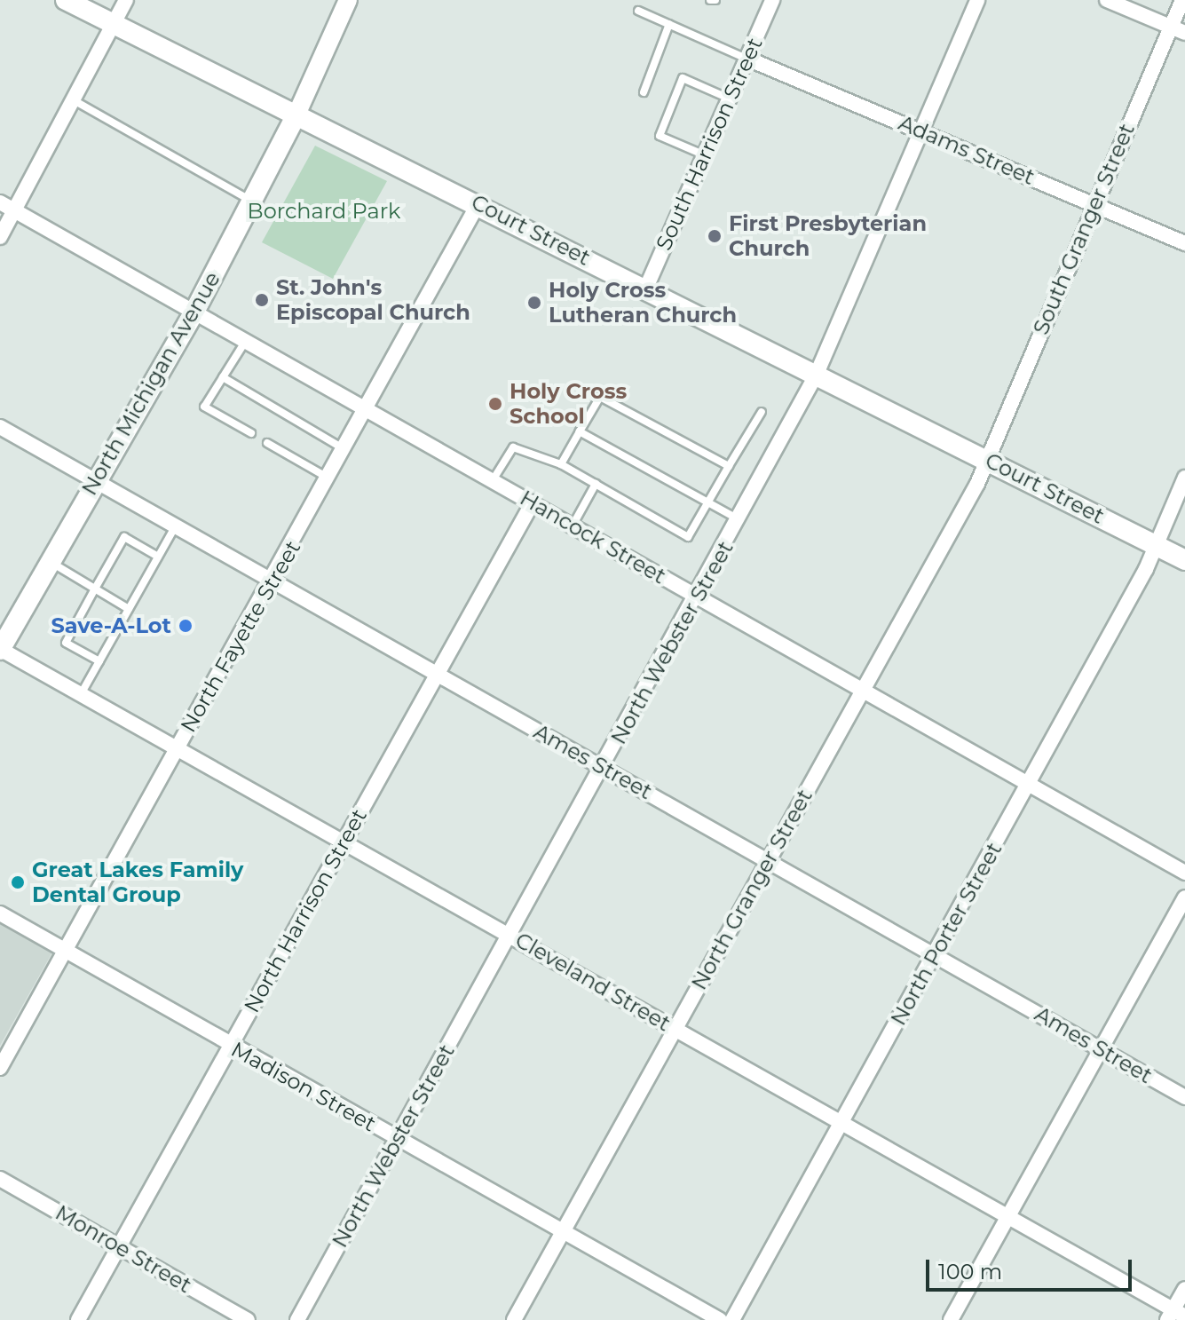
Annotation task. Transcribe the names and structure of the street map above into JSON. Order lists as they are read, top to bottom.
{
  "streets": {
    "main road": ["Court Street", "North Michigan Avenue"],
    "street": [
      "South Harrison Street",
      "Adams Street",
      "South Granger Street",
      "Hancock Street",
      "North Fayette Street",
      "North Webster Street",
      "Ames Street",
      "North Granger Street",
      "North Harrison Street",
      "North Porter Street",
      "Cleveland Street",
      "Madison Street",
      "Monroe Street"
    ]
  },
  "crossings": [
    ["South Harrison Street", "Adams Street"],
    ["South Harrison Street", "Court Street"],
    ["Adams Street", "South Granger Street"],
    ["Adams Street", "North Webster Street"],
    ["South Granger Street", "Court Street"],
    ["South Granger Street", "North Granger Street"],
    ["Court Street", "North Michigan Avenue"],
    ["Court Street", "North Fayette Street"],
    ["Court Street", "North Webster Street"],
    ["Court Street", "North Granger Street"],
    ["Court Street", "North Porter Street"],
    ["North Michigan Avenue", "Hancock Street"],
    ["North Michigan Avenue", "Ames Street"],
    ["North Michigan Avenue", "Cleveland Street"],
    ["Hancock Street", "North Fayette Street"],
    ["Hancock Street", "North Webster Street"],
    ["Hancock Street", "North Granger Street"],
    ["Hancock Street", "North Harrison Street"],
    ["Hancock Street", "North Porter Street"],
    ["North Fayette Street", "Ames Street"],
    ["North Fayette Street", "Cleveland Street"],
    ["North Fayette Street", "Madison Street"],
    ["North Webster Street", "Ames Street"],
    ["North Webster Street", "Cleveland Street"],
    ["North Webster Street", "Madison Street"],
    ["Ames Street", "North Granger Street"],
    ["Ames Street", "North Harrison Street"],
    ["Ames Street", "North Porter Street"],
    ["North Granger Street", "Cleveland Street"],
    ["North Granger Street", "Madison Street"],
    ["North Harrison Street", "Cleveland Street"],
    ["North Harrison Street", "Madison Street"],
    ["North Harrison Street", "Monroe Street"],
    ["North Porter Street", "Cleveland Street"]
  ],
  "parks": ["Borchard Park"],
  "places": [
    "First Presbyterian Church",
    "St. John's Episcopal Church",
    "Holy Cross Lutheran Church",
    "Holy Cross School",
    "Save-A-Lot",
    "Great Lakes Family Dental Group"
  ],
  "scale_bar": "100 m"
}
